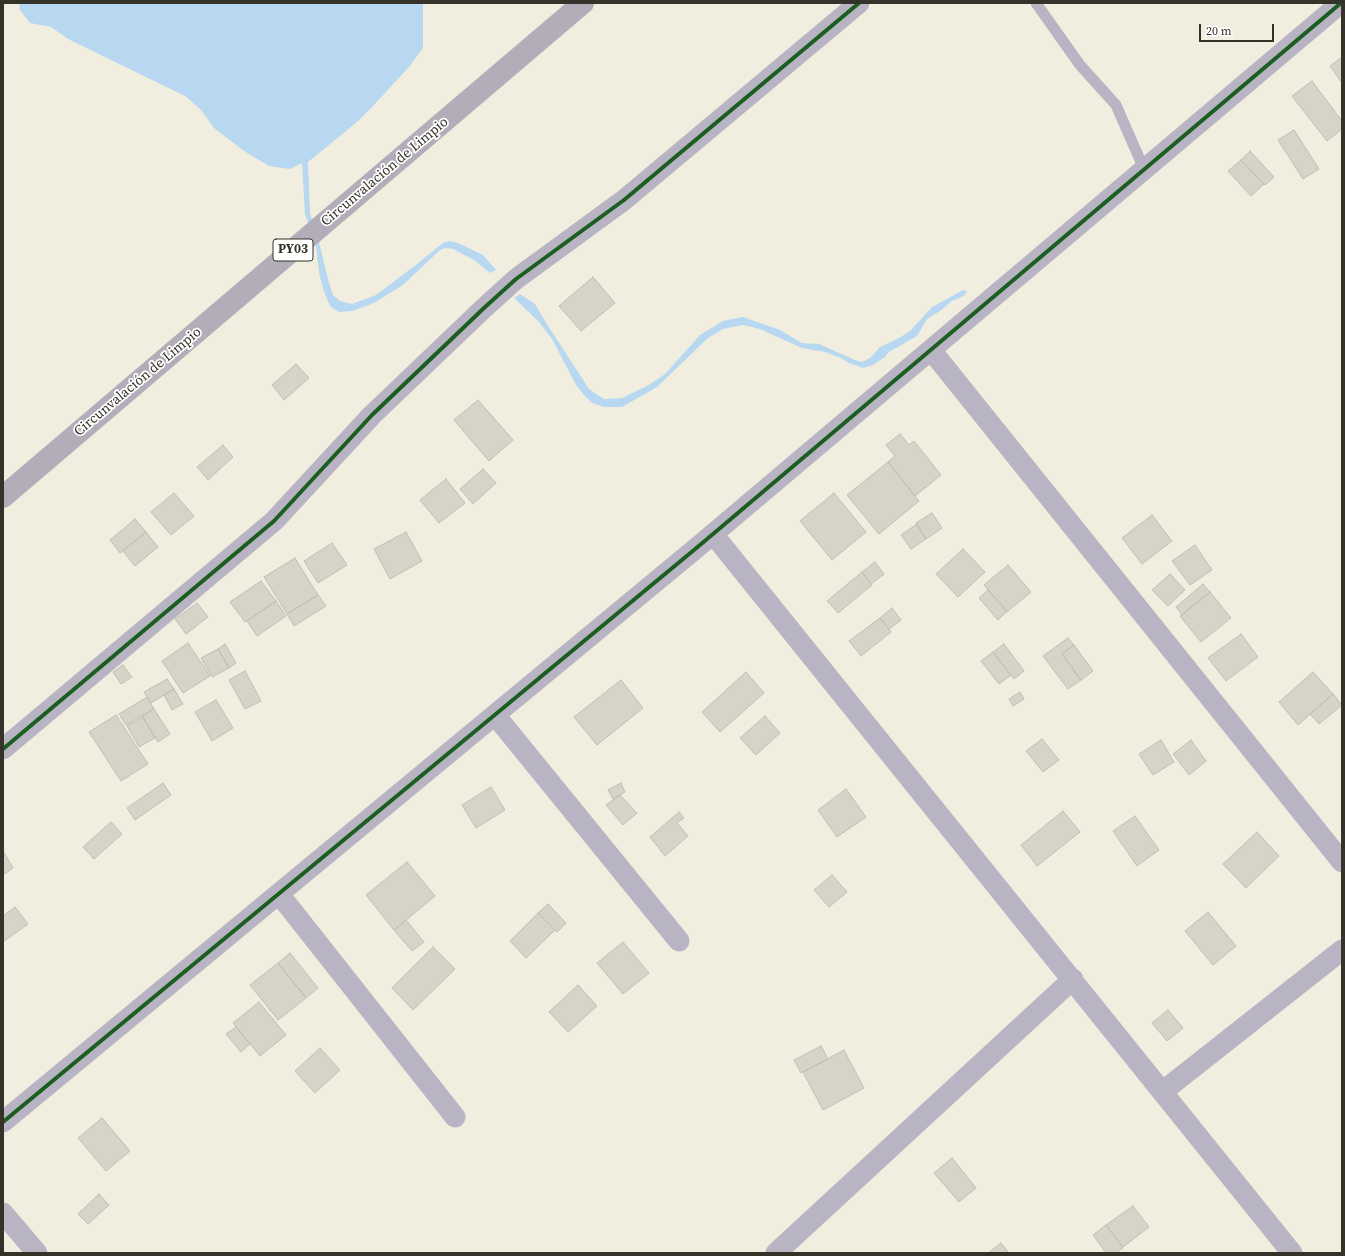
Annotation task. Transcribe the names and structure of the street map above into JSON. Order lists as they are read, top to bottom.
{
  "streets": {
    "highway": ["Circunvalación de Limpio", "PY03"]
  },
  "scale_bar": "20 m"
}
